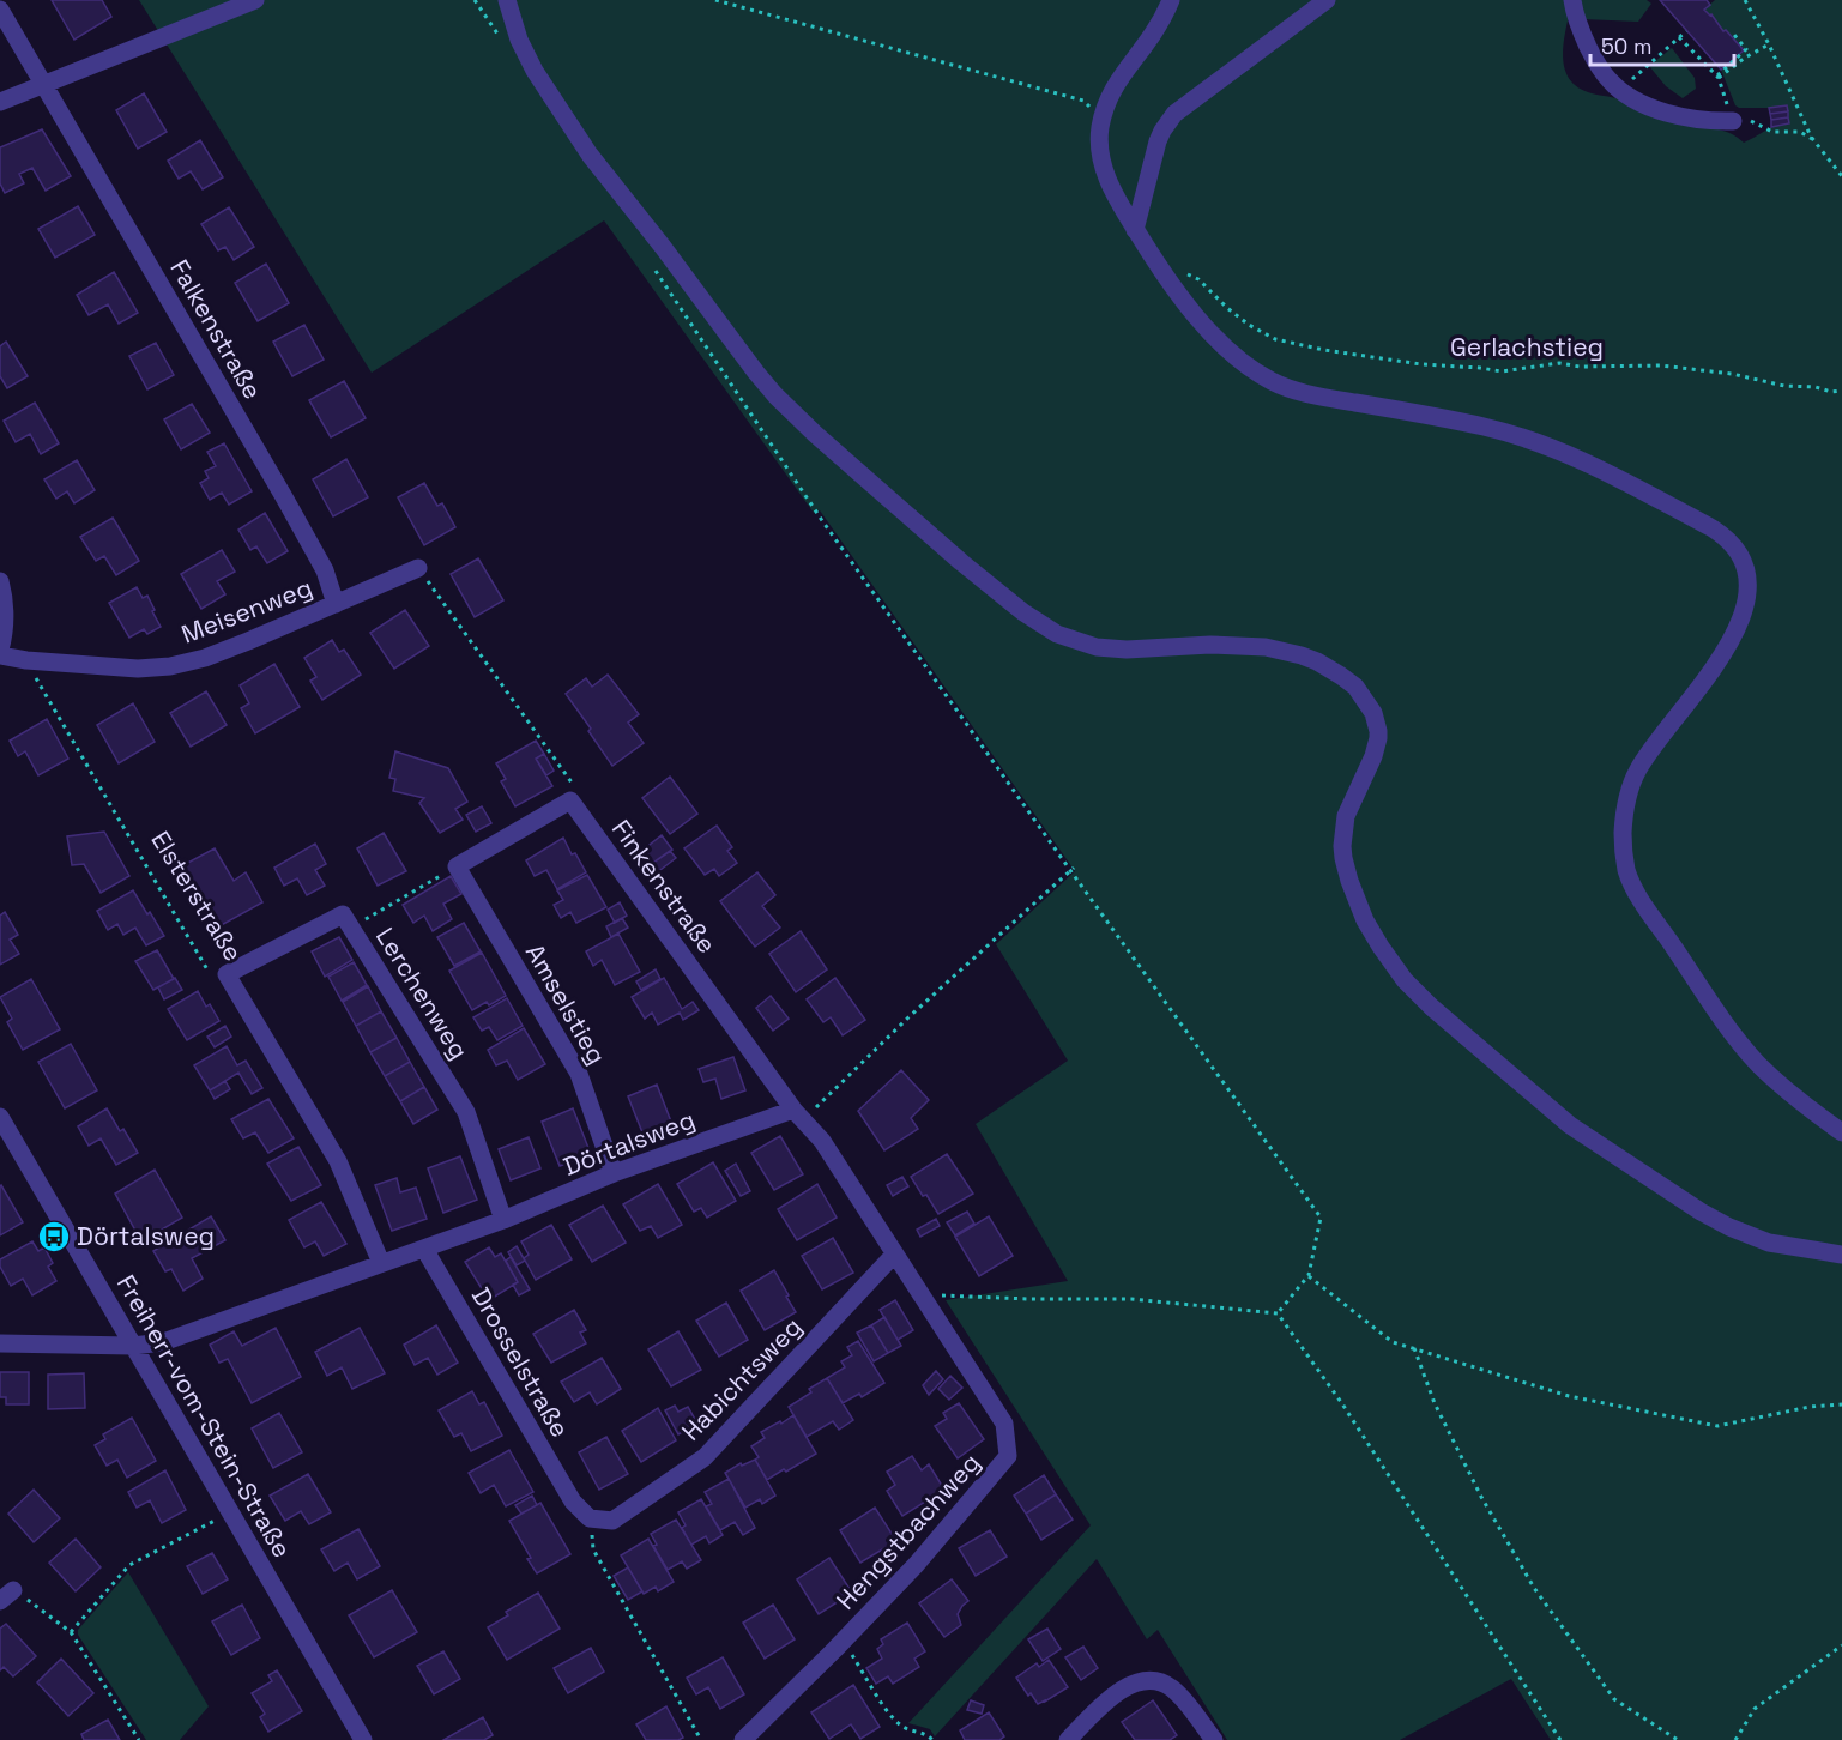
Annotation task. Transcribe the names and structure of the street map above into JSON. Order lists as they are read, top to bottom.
{
  "streets": {
    "street": [
      "Falkenstraße",
      "Meisenweg",
      "Finkenstraße",
      "Elsterstraße",
      "Lerchenweg",
      "Amselstieg",
      "Dörtalsweg",
      "Drosselstraße",
      "Habichtsweg",
      "Freiherr-vom-Stein-Straße",
      "Hengstbachweg"
    ],
    "path": ["Gerlachstieg"]
  },
  "crossings": [
    ["Falkenstraße", "Meisenweg"],
    ["Meisenweg", "Elsterstraße"],
    ["Finkenstraße", "Dörtalsweg"],
    ["Elsterstraße", "Lerchenweg"],
    ["Elsterstraße", "Dörtalsweg"],
    ["Lerchenweg", "Dörtalsweg"],
    ["Amselstieg", "Dörtalsweg"],
    ["Dörtalsweg", "Drosselstraße"],
    ["Dörtalsweg", "Freiherr-vom-Stein-Straße"],
    ["Drosselstraße", "Habichtsweg"]
  ],
  "places": {
    "bus stop": ["Dörtalsweg"]
  },
  "scale_bar": "50 m"
}
